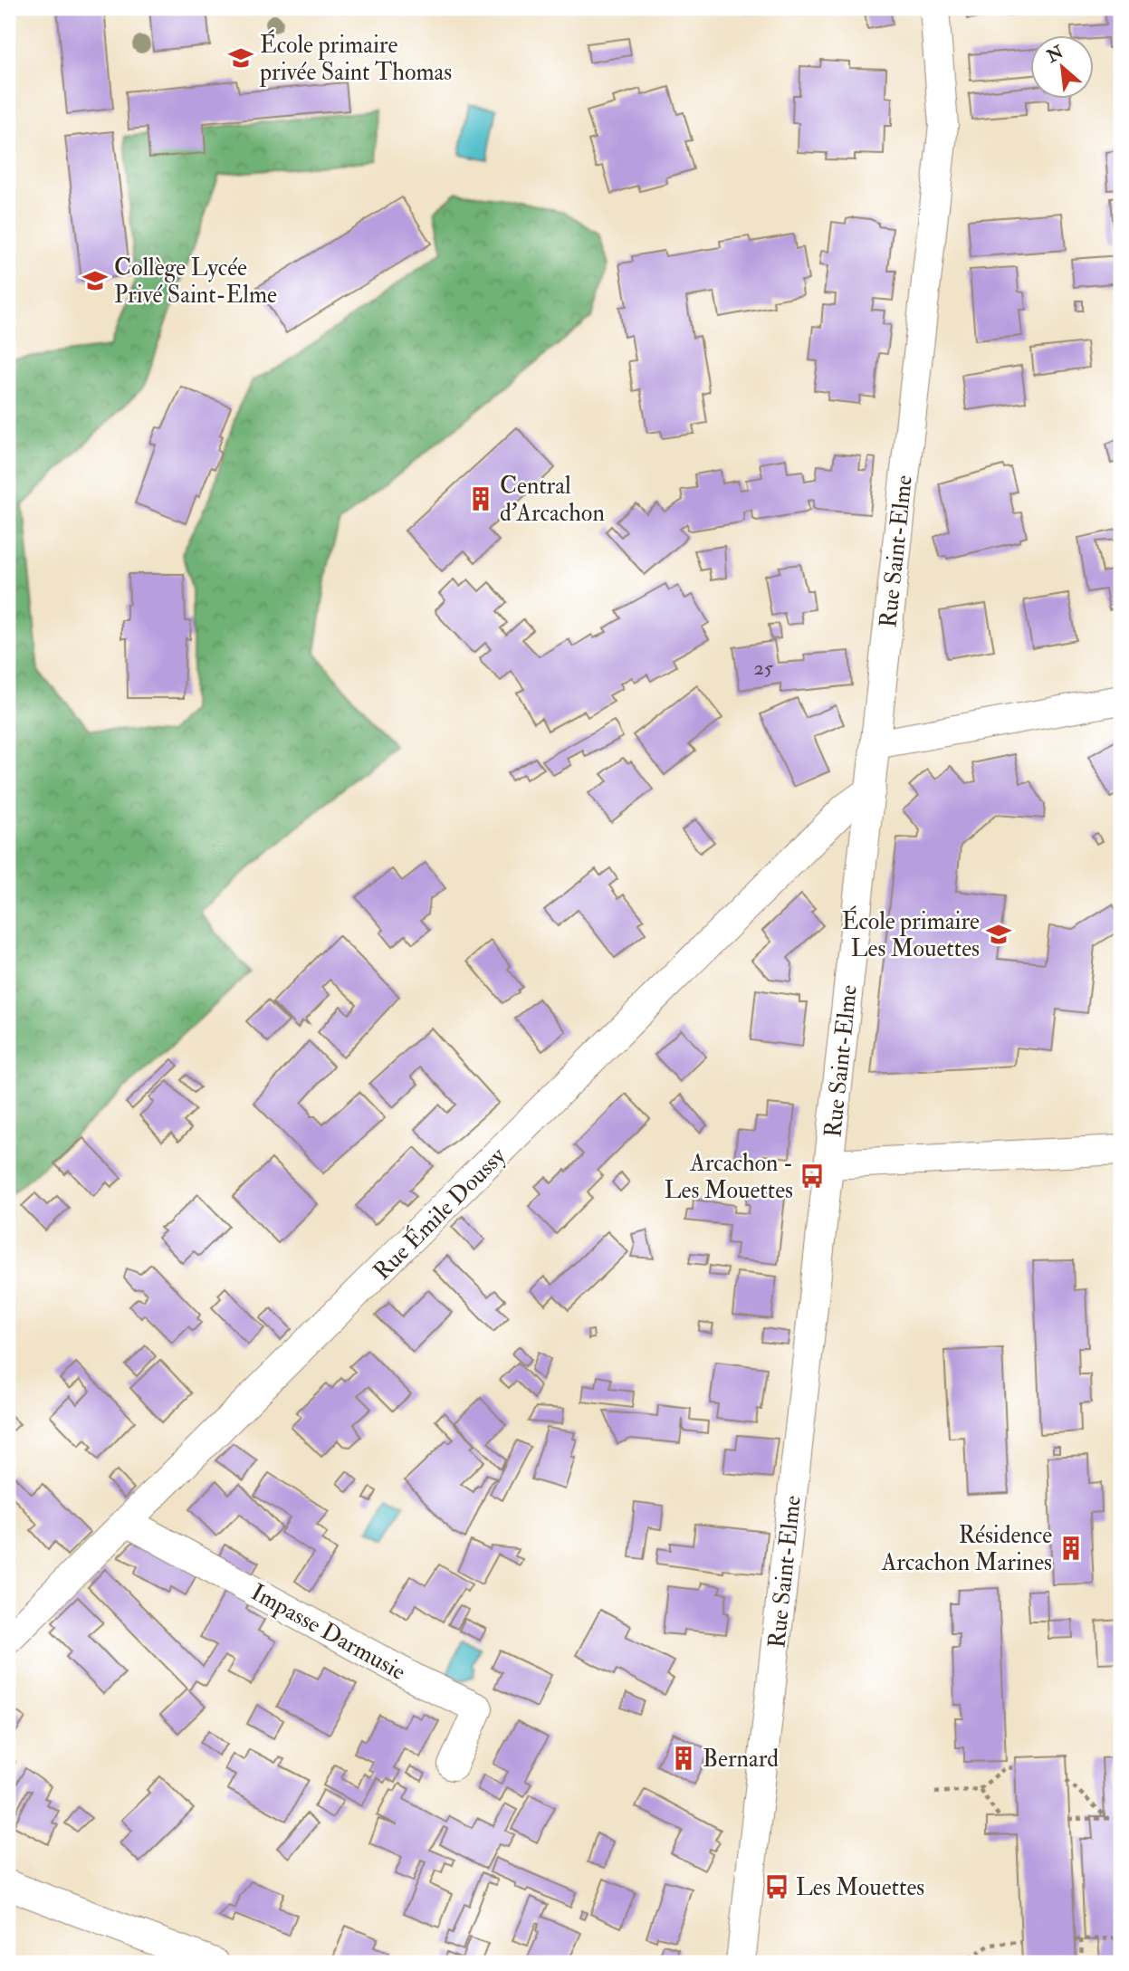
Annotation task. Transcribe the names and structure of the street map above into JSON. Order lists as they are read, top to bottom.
{
  "streets": {
    "street": ["Rue Saint-Elme", "Rue Émile Doussy", "Impasse Darmusie"]
  },
  "crossings": [
    ["Rue Saint-Elme", "Rue Émile Doussy"],
    ["Rue Émile Doussy", "Impasse Darmusie"]
  ],
  "places": {
    "school or university": ["École primaire privée Saint Thomas", "Collège Lycée Privé Saint-Elme", "École primaire Les Mouettes"],
    "building": ["Central d'Arcachon", "Résidence Arcachon Marines", "Bernard"],
    "bus stop": ["Arcachon - Les Mouettes", "Les Mouettes"]
  },
  "house_numbers": ["25"],
  "north": "top left"
}
